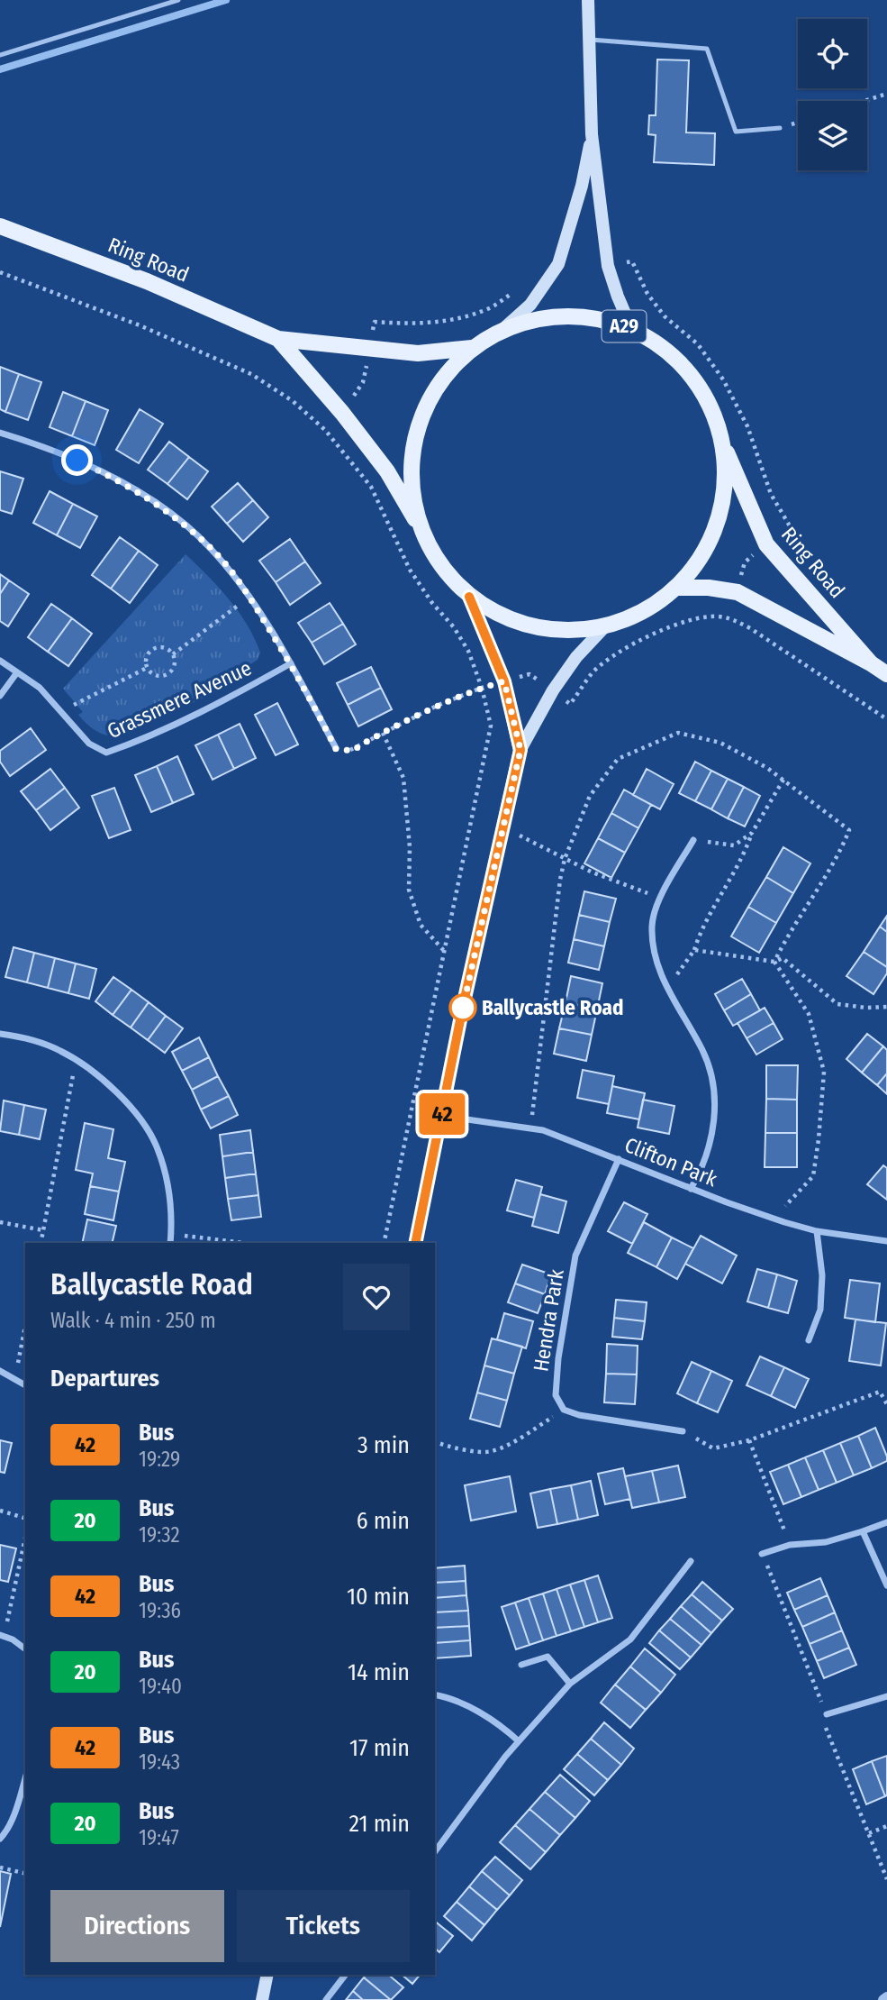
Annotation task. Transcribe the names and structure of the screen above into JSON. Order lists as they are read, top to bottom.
{
  "streets": {
    "main road": ["Ring Road", "A29"],
    "street": ["Grassmere Avenue", "Clifton Park", "Hendra Park"]
  },
  "crossings": [
    ["Ring Road", "A29"],
    ["Clifton Park", "Hendra Park"]
  ],
  "places": ["Ballycastle Road"],
  "lines": ["bus line 42"],
  "page": {
    "on_map": "42",
    "heading": [
      ["Ballycastle Road", "Walk · 4 min · 250 m"],
      "Departures"
    ],
    "list": [
      {
        "mark": "42",
        "name": "Bus",
        "note": "19:29",
        "value": "3 min"
      },
      {
        "mark": "20",
        "name": "Bus",
        "note": "19:32",
        "value": "6 min"
      },
      {
        "mark": "42",
        "name": "Bus",
        "note": "19:36",
        "value": "10 min"
      },
      {
        "mark": "20",
        "name": "Bus",
        "note": "19:40",
        "value": "14 min"
      },
      {
        "mark": "42",
        "name": "Bus",
        "note": "19:43",
        "value": "17 min"
      },
      {
        "mark": "20",
        "name": "Bus",
        "note": "19:47",
        "value": "21 min"
      }
    ],
    "buttons": ["Directions", "Tickets"]
  }
}
